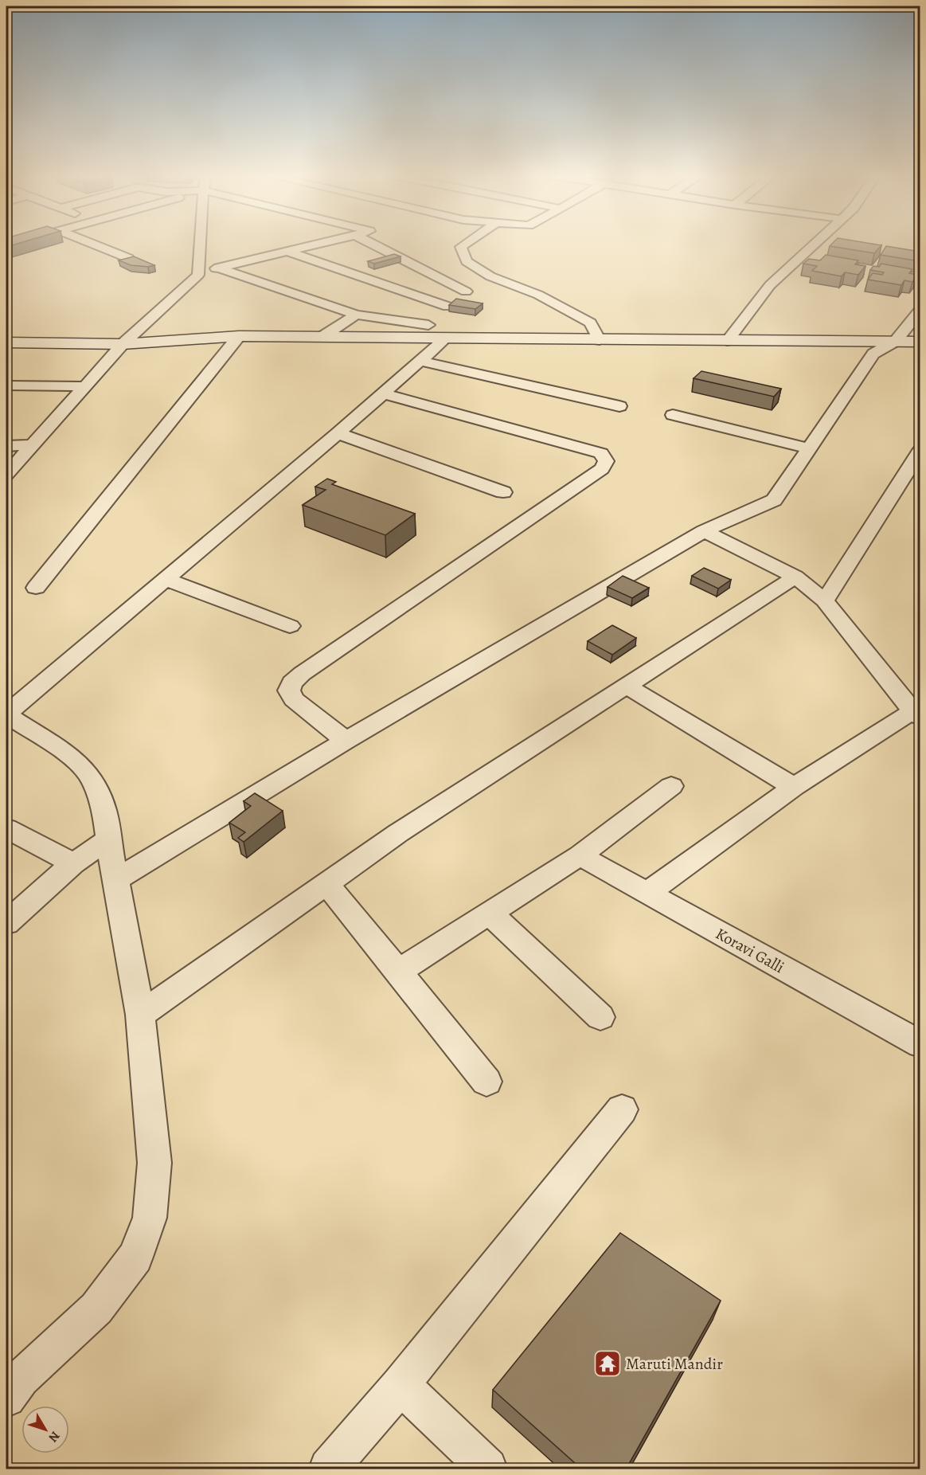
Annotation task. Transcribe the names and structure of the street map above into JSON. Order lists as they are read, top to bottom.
{
  "streets": {
    "street": ["Koravi Galli"]
  },
  "places": {
    "temple": ["Maruti Mandir"]
  },
  "north": "bottom right"
}
